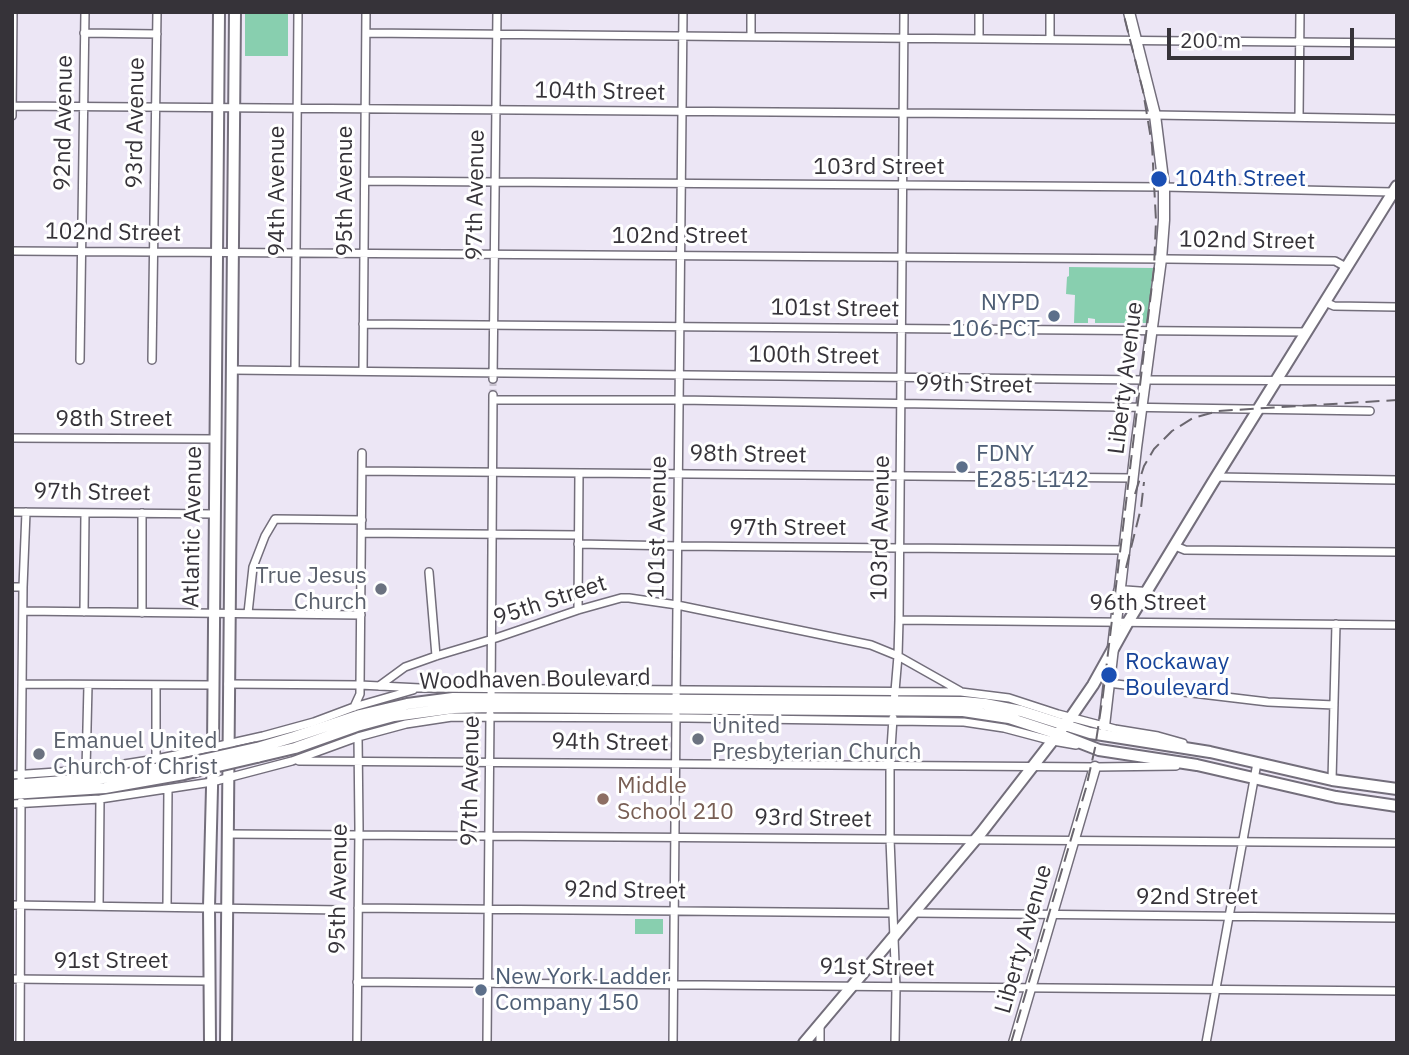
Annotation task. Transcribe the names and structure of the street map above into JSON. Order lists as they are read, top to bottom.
{
  "streets": {
    "main road": ["Atlantic Avenue", "Woodhaven Boulevard"],
    "street": [
      "104th Street",
      "92nd Avenue",
      "93rd Avenue",
      "103rd Street",
      "94th Avenue",
      "95th Avenue",
      "97th Avenue",
      "102nd Street",
      "101st Street",
      "100th Street",
      "Liberty Avenue",
      "99th Street",
      "98th Street",
      "97th Street",
      "101st Avenue",
      "103rd Avenue",
      "95th Street",
      "96th Street",
      "94th Street",
      "93rd Street",
      "92nd Street",
      "91st Street"
    ]
  },
  "crossings": [
    ["104th Street", "92nd Avenue"],
    ["104th Street", "93rd Avenue"],
    ["104th Street", "94th Avenue"],
    ["104th Street", "95th Avenue"],
    ["104th Street", "97th Avenue"],
    ["104th Street", "Liberty Avenue"],
    ["104th Street", "Atlantic Avenue"],
    ["104th Street", "101st Avenue"],
    ["104th Street", "103rd Avenue"],
    ["92nd Avenue", "102nd Street"],
    ["93rd Avenue", "102nd Street"],
    ["103rd Street", "95th Avenue"],
    ["103rd Street", "97th Avenue"],
    ["103rd Street", "Liberty Avenue"],
    ["103rd Street", "101st Avenue"],
    ["103rd Street", "103rd Avenue"],
    ["94th Avenue", "102nd Street"],
    ["94th Avenue", "100th Street"],
    ["95th Avenue", "102nd Street"],
    ["95th Avenue", "101st Street"],
    ["95th Avenue", "100th Street"],
    ["95th Avenue", "Woodhaven Boulevard"],
    ["95th Avenue", "94th Street"],
    ["95th Avenue", "93rd Street"],
    ["95th Avenue", "92nd Street"],
    ["95th Avenue", "91st Street"],
    ["97th Avenue", "102nd Street"],
    ["97th Avenue", "101st Street"],
    ["97th Avenue", "100th Street"],
    ["97th Avenue", "99th Street"],
    ["97th Avenue", "98th Street"],
    ["97th Avenue", "97th Street"],
    ["97th Avenue", "95th Street"],
    ["97th Avenue", "Woodhaven Boulevard"],
    ["97th Avenue", "94th Street"],
    ["97th Avenue", "93rd Street"],
    ["97th Avenue", "92nd Street"],
    ["97th Avenue", "91st Street"],
    ["102nd Street", "Liberty Avenue"],
    ["102nd Street", "Atlantic Avenue"],
    ["102nd Street", "101st Avenue"],
    ["102nd Street", "103rd Avenue"],
    ["101st Street", "Liberty Avenue"],
    ["101st Street", "101st Avenue"],
    ["101st Street", "103rd Avenue"],
    ["100th Street", "Liberty Avenue"],
    ["100th Street", "Atlantic Avenue"],
    ["100th Street", "101st Avenue"],
    ["100th Street", "103rd Avenue"],
    ["Liberty Avenue", "99th Street"],
    ["Liberty Avenue", "98th Street"],
    ["Liberty Avenue", "97th Street"],
    ["Liberty Avenue", "96th Street"],
    ["Liberty Avenue", "94th Street"],
    ["Liberty Avenue", "93rd Street"],
    ["Liberty Avenue", "92nd Street"],
    ["Liberty Avenue", "91st Street"],
    ["99th Street", "101st Avenue"],
    ["99th Street", "103rd Avenue"],
    ["98th Street", "Atlantic Avenue"],
    ["98th Street", "101st Avenue"],
    ["98th Street", "103rd Avenue"],
    ["97th Street", "Atlantic Avenue"],
    ["97th Street", "101st Avenue"],
    ["97th Street", "103rd Avenue"],
    ["Atlantic Avenue", "Woodhaven Boulevard"],
    ["Atlantic Avenue", "93rd Street"],
    ["Atlantic Avenue", "91st Street"],
    ["101st Avenue", "95th Street"],
    ["101st Avenue", "Woodhaven Boulevard"],
    ["101st Avenue", "94th Street"],
    ["101st Avenue", "93rd Street"],
    ["101st Avenue", "92nd Street"],
    ["101st Avenue", "91st Street"],
    ["103rd Avenue", "95th Street"],
    ["103rd Avenue", "96th Street"],
    ["103rd Avenue", "Woodhaven Boulevard"],
    ["103rd Avenue", "94th Street"],
    ["103rd Avenue", "93rd Street"],
    ["103rd Avenue", "92nd Street"],
    ["103rd Avenue", "91st Street"],
    ["95th Street", "Woodhaven Boulevard"],
    ["Woodhaven Boulevard", "94th Street"]
  ],
  "places": [
    "104th Street",
    "NYPD 106 PCT",
    "FDNY E285 L142",
    "True Jesus Church",
    "Rockaway Boulevard",
    "United Presbyterian Church",
    "Emanuel United Church of Christ",
    "Middle School 210",
    "New York Ladder Company 150"
  ],
  "scale_bar": "200 m"
}
